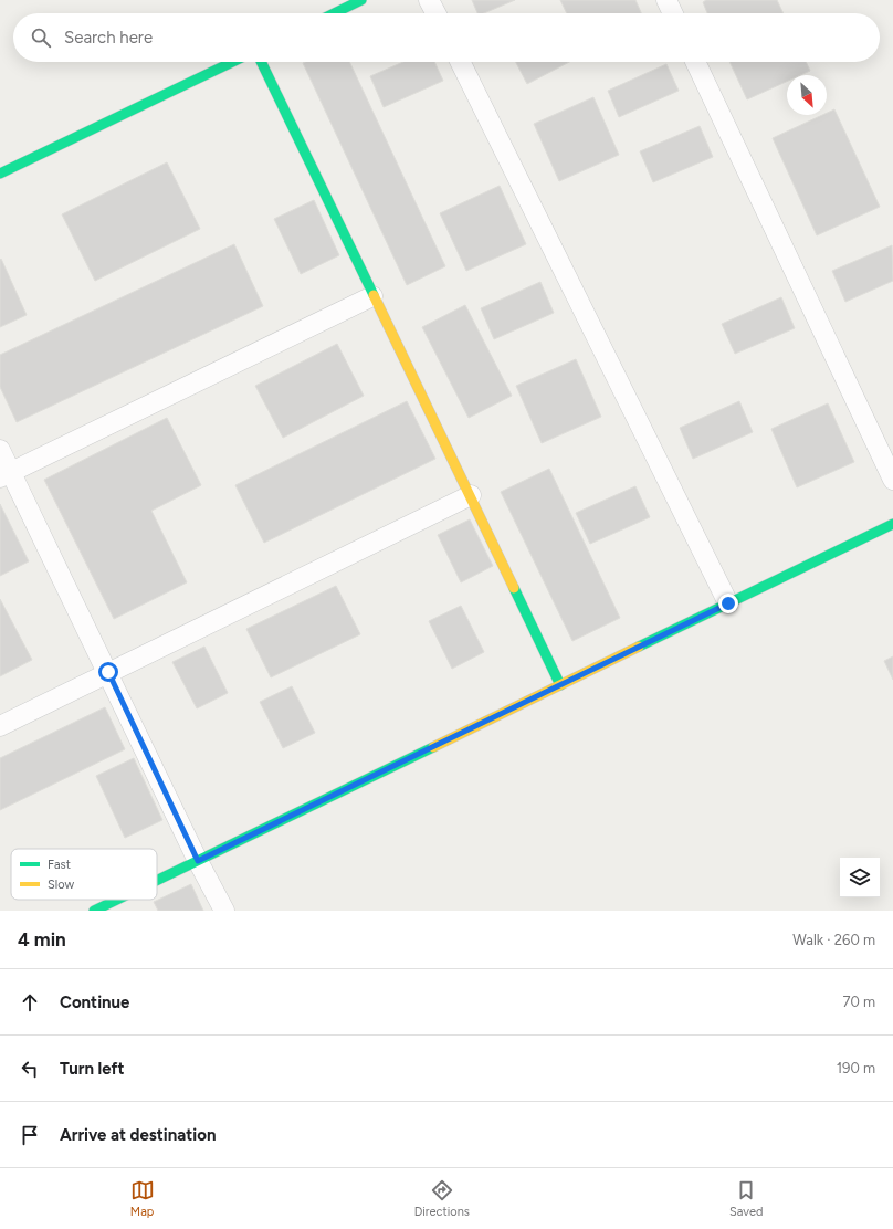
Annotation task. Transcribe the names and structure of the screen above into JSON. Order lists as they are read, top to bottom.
{
  "legend": ["Fast", "Slow"],
  "north": "bottom right",
  "page": {
    "search": "Search here",
    "heading": ["4 min", "Walk · 260 m"],
    "list": [
      ["Continue", "70 m"],
      ["Turn left", "190 m"],
      "Arrive at destination"
    ],
    "nav": ["Map", "Directions", "Saved"]
  }
}
